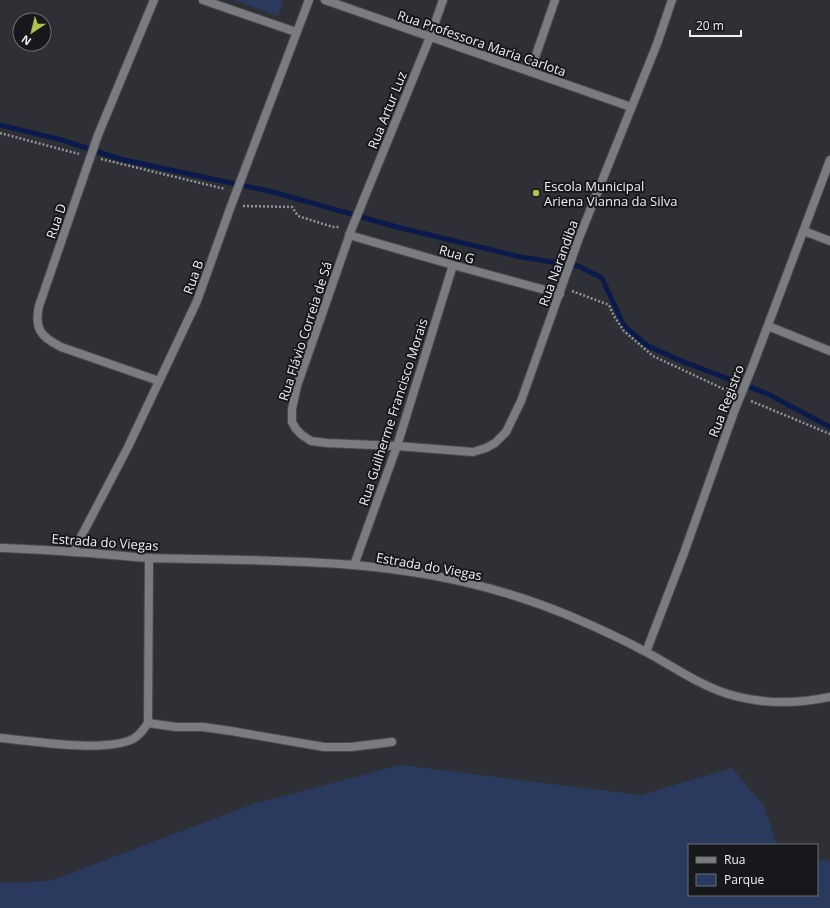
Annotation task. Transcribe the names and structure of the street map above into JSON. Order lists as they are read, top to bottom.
{
  "streets": {
    "street": [
      "Rua Professora Maria Carlota",
      "Rua Artur Luz",
      "Rua D",
      "Rua G",
      "Rua Narandiba",
      "Rua B",
      "Rua Flávio Correia de Sá",
      "Rua Registro",
      "Rua Guilherme Francisco Morais",
      "Estrada do Viegas"
    ]
  },
  "crossings": [
    ["Rua Professora Maria Carlota", "Rua Artur Luz"],
    ["Rua Professora Maria Carlota", "Rua Narandiba"],
    ["Rua Artur Luz", "Rua G"],
    ["Rua Artur Luz", "Rua Flávio Correia de Sá"],
    ["Rua D", "Rua B"],
    ["Rua G", "Rua Narandiba"],
    ["Rua G", "Rua Flávio Correia de Sá"],
    ["Rua G", "Rua Guilherme Francisco Morais"],
    ["Rua Narandiba", "Rua Flávio Correia de Sá"],
    ["Rua Narandiba", "Rua Guilherme Francisco Morais"],
    ["Rua B", "Estrada do Viegas"],
    ["Rua Flávio Correia de Sá", "Rua Guilherme Francisco Morais"],
    ["Rua Registro", "Estrada do Viegas"],
    ["Rua Guilherme Francisco Morais", "Estrada do Viegas"]
  ],
  "places": ["Escola Municipal Ariena Vianna da Silva"],
  "legend": ["Rua", "Parque"],
  "scale_bar": "20 m",
  "north": "bottom left"
}
